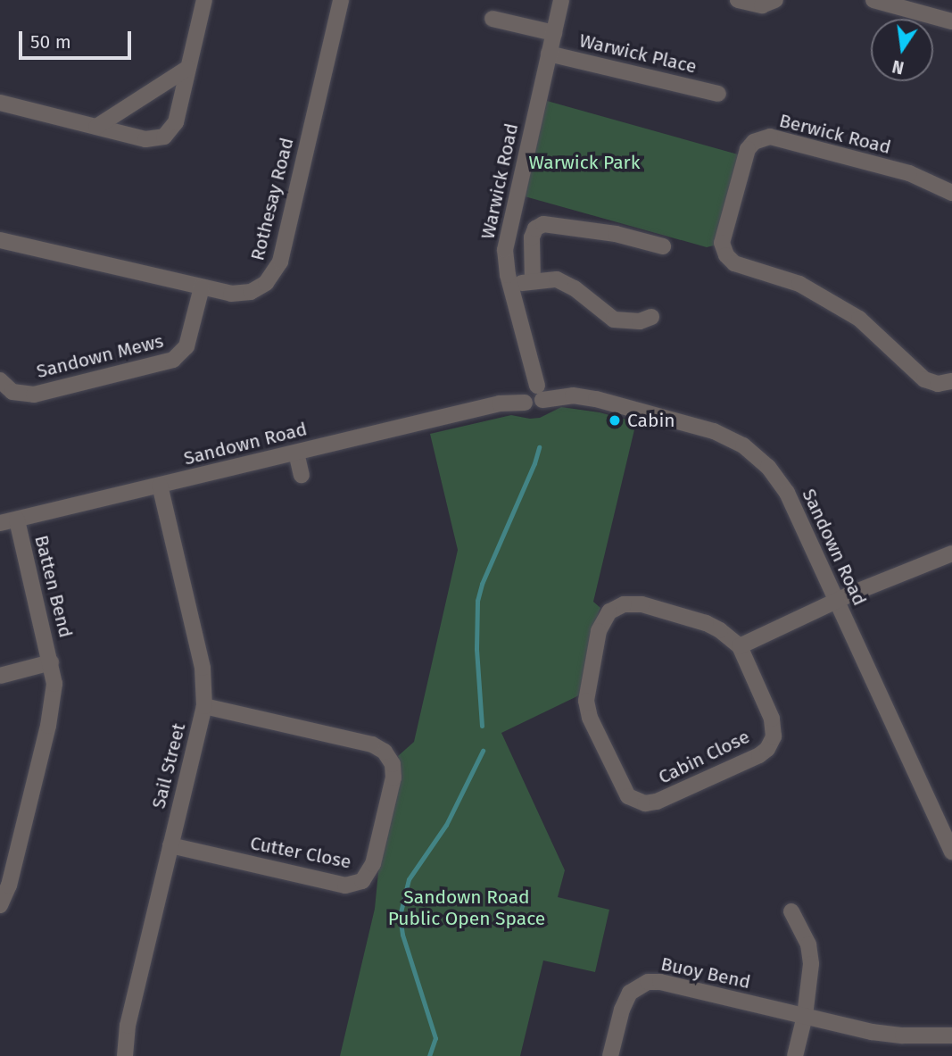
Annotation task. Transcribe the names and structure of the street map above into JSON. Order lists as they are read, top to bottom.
{
  "streets": {
    "street": [
      "Warwick Place",
      "Berwick Road",
      "Warwick Road",
      "Rothesay Road",
      "Sandown Mews",
      "Sandown Road",
      "Batten Bend",
      "Cabin Close",
      "Sail Street",
      "Cutter Close",
      "Buoy Bend"
    ]
  },
  "crossings": [
    ["Warwick Place", "Warwick Road"],
    ["Warwick Road", "Sandown Road"],
    ["Rothesay Road", "Sandown Mews"],
    ["Sandown Road", "Batten Bend"],
    ["Sandown Road", "Sail Street"],
    ["Sail Street", "Cutter Close"]
  ],
  "parks": ["Warwick Park", "Sandown Road Public Open Space"],
  "places": ["Cabin"],
  "scale_bar": "50 m",
  "north": "bottom"
}
